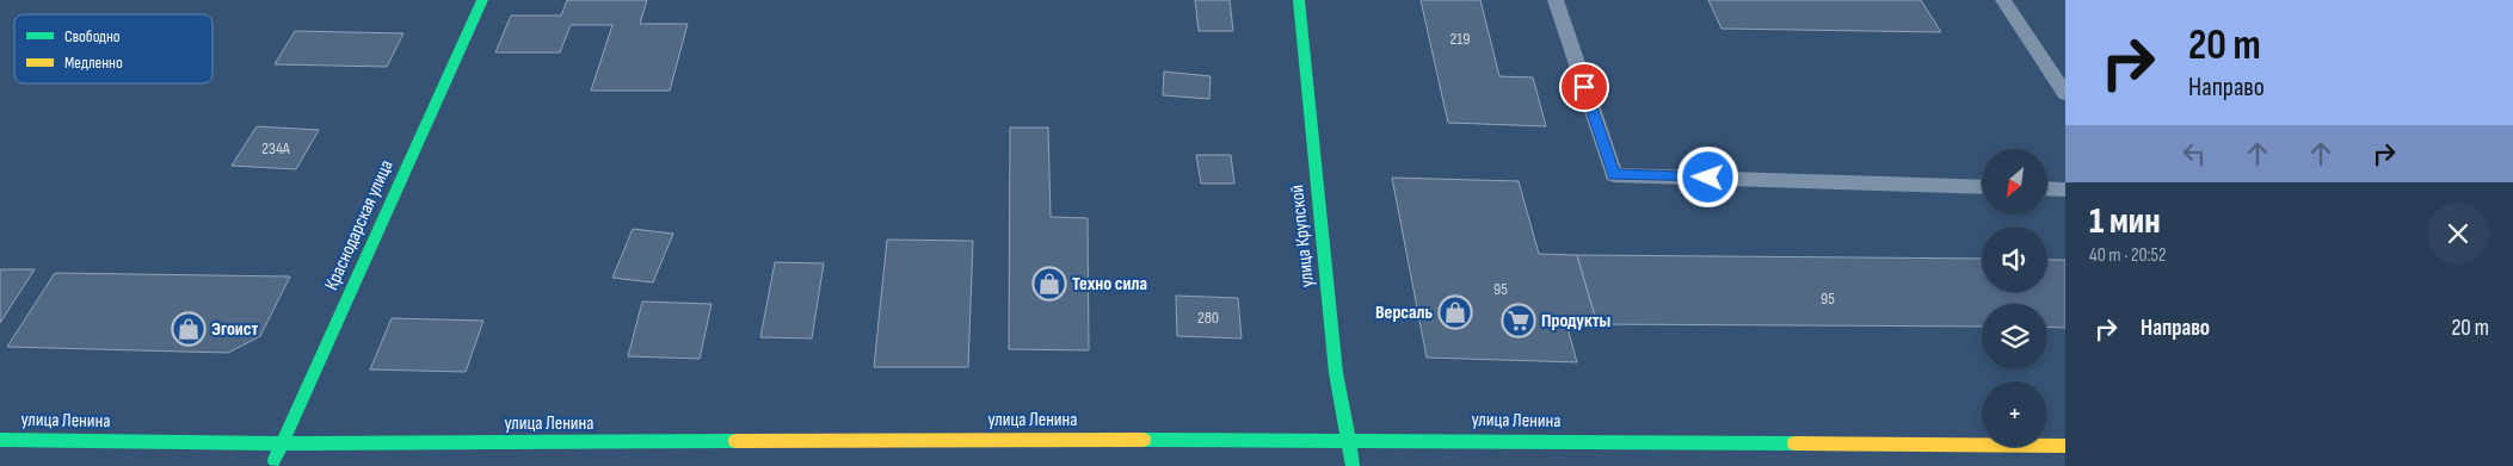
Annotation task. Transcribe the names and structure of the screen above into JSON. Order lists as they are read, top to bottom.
{
  "streets": {
    "street": ["Краснодарская улица", "улица Крупской", "улица Ленина"]
  },
  "crossings": [
    ["Краснодарская улица", "улица Ленина"],
    ["улица Крупской", "улица Ленина"]
  ],
  "places": {
    "shop": ["Техно сила", "Версаль", "Эгоист"],
    "supermarket": ["Продукты"]
  },
  "house_numbers": [
    "219",
    "234А",
    "95",
    "95",
    "280"
  ],
  "legend": ["Свободно", "Медленно"],
  "north": "bottom left",
  "page": {
    "turn": ["20 m", "Направо"],
    "map_buttons": "+",
    "heading": ["1 мин", "40 m · 20:52"],
    "list": [
      {
        "name": "Направо",
        "value": "20 m"
      }
    ]
  }
}
